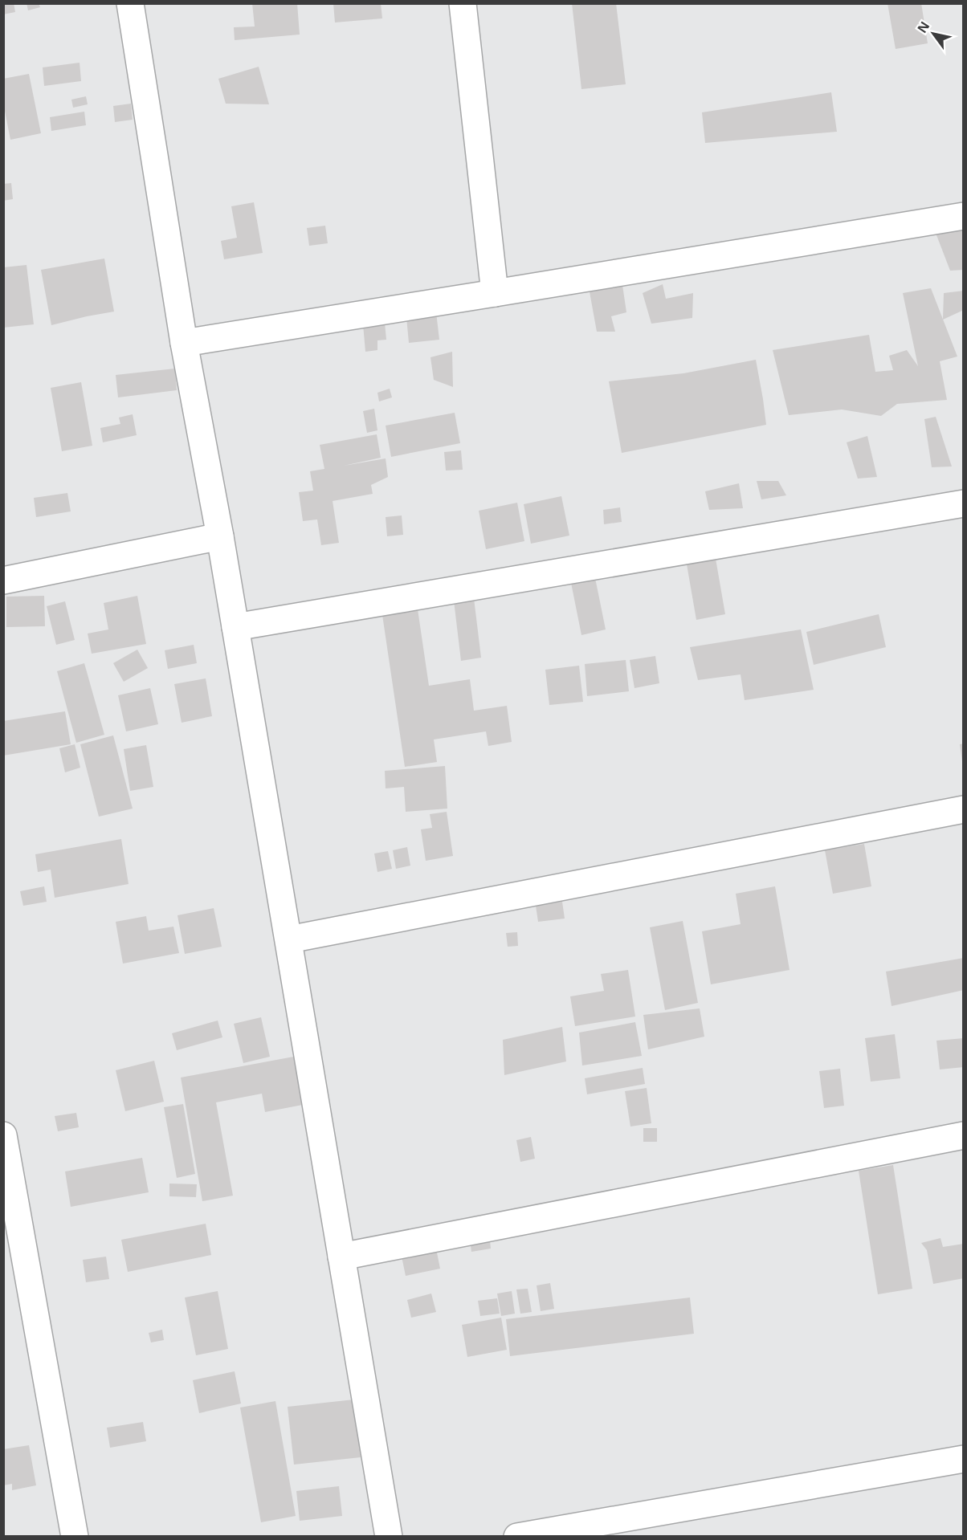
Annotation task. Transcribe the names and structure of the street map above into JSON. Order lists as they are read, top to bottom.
{
  "north": "top left"
}
